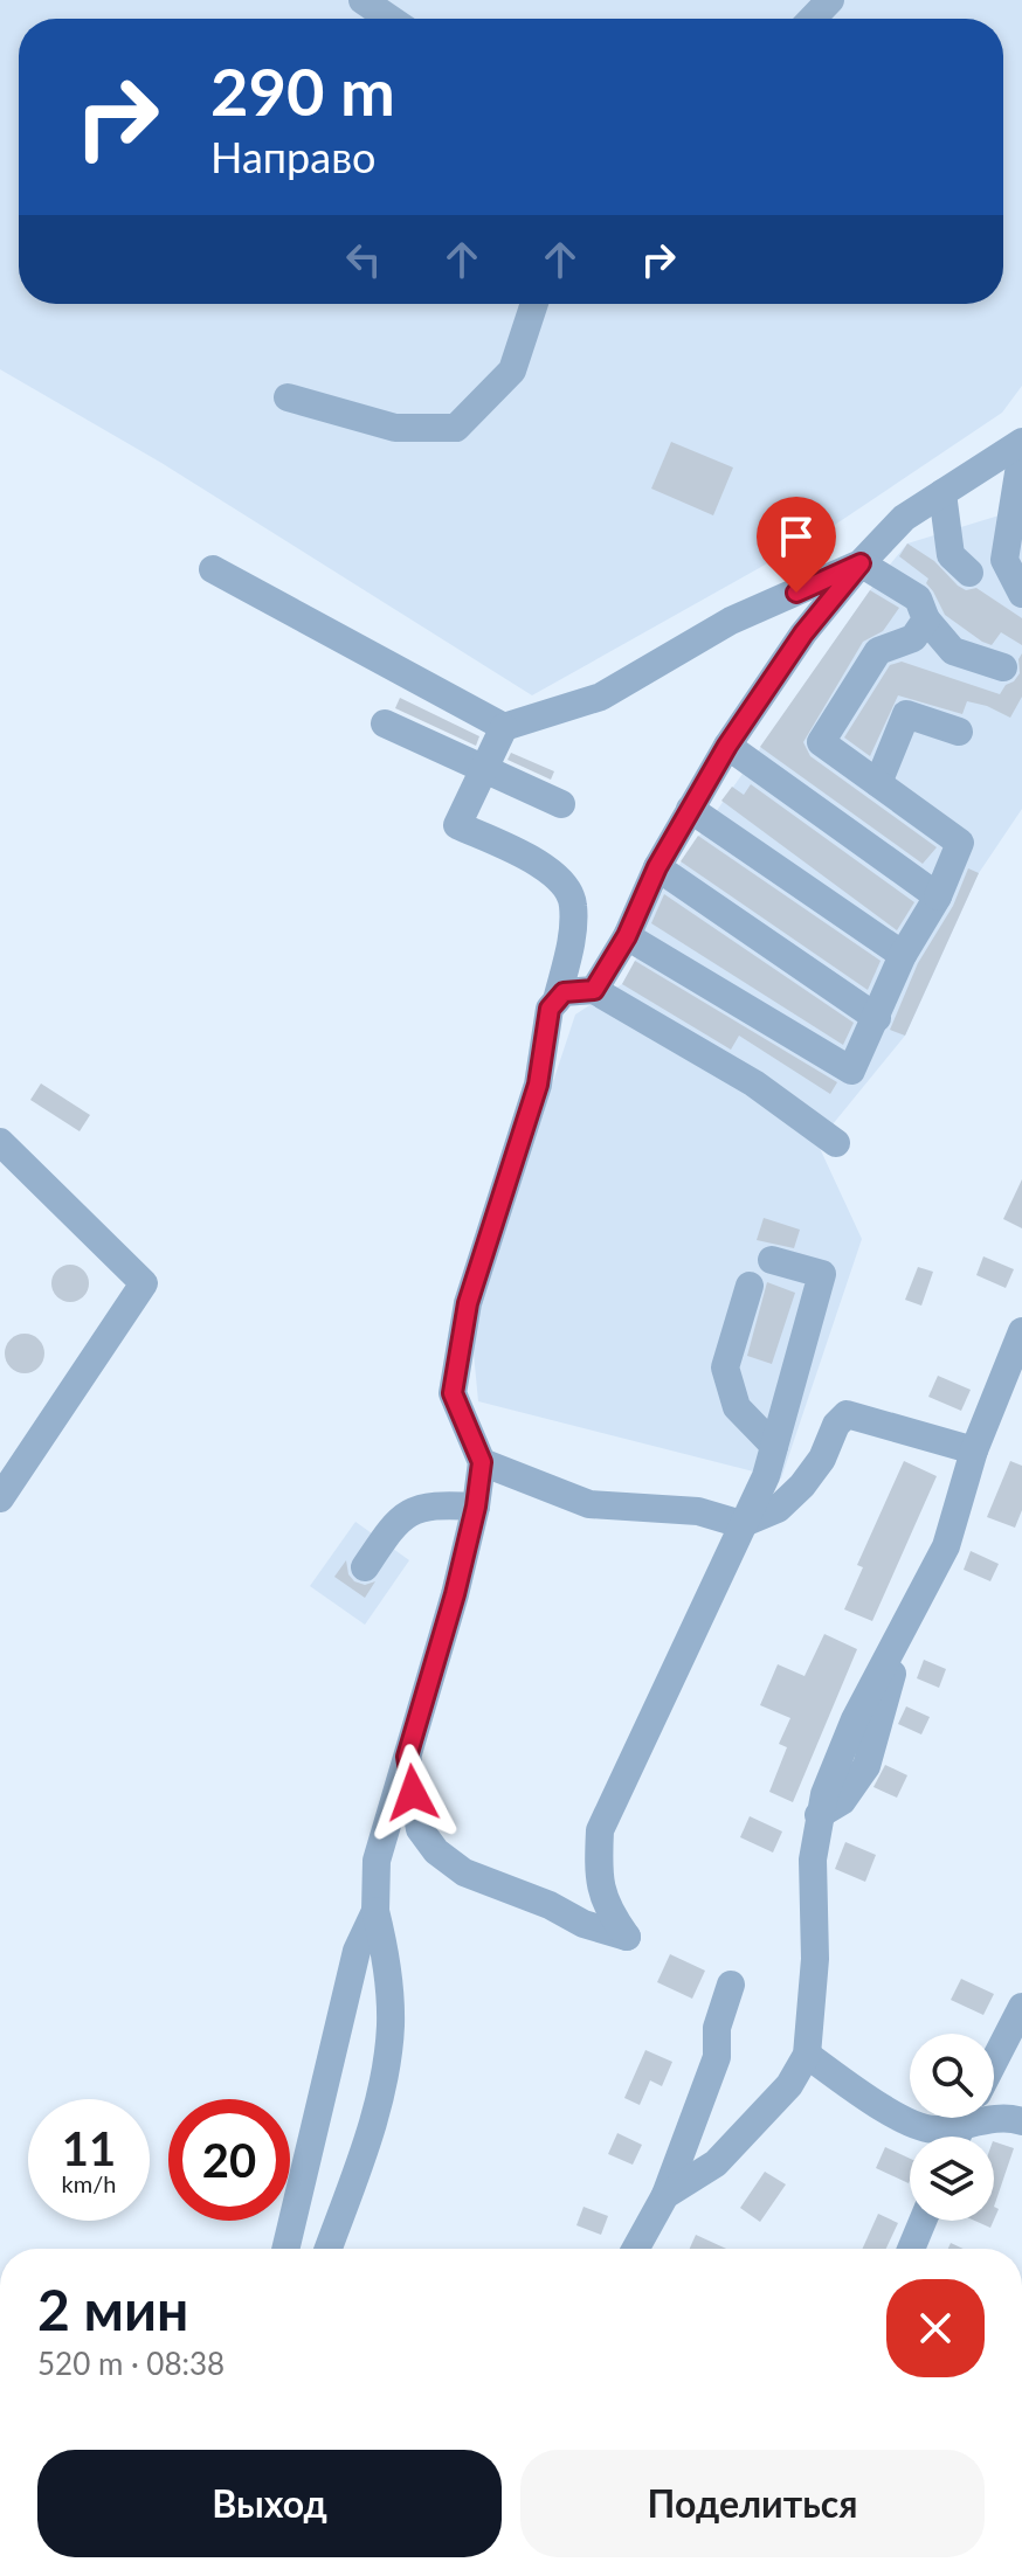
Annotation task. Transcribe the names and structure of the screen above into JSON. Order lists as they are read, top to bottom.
{
  "page": {
    "turn": ["290 m", "Направо"],
    "speed": "11 km/h",
    "limit": "20",
    "heading": ["2 мин", "520 m · 08:38"],
    "buttons": ["Выход", "Поделиться"]
  }
}
